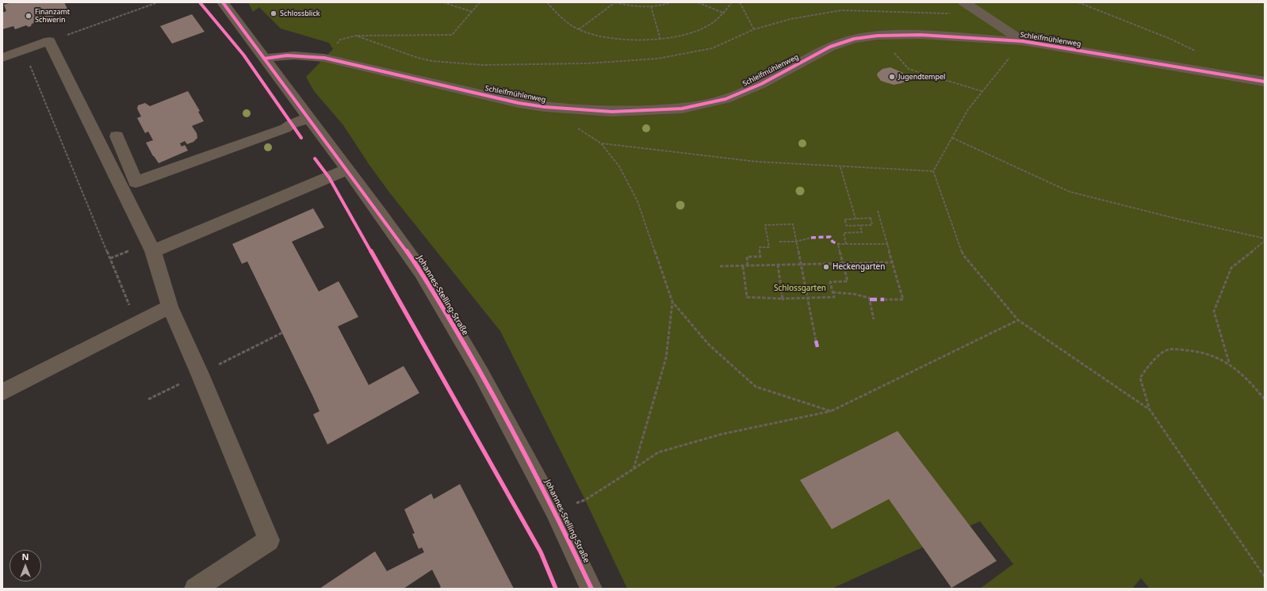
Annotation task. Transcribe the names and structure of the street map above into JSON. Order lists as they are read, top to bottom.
{
  "streets": {
    "street": ["Schleifmühlenweg", "Johannes-Stelling-Straße"]
  },
  "crossings": [
    ["Schleifmühlenweg", "Johannes-Stelling-Straße"]
  ],
  "parks": ["Schlossgarten"],
  "places": [
    "Schlossblick",
    "Finanzamt Schwerin",
    "Jugendtempel",
    "Heckengarten"
  ],
  "north": "top"
}
